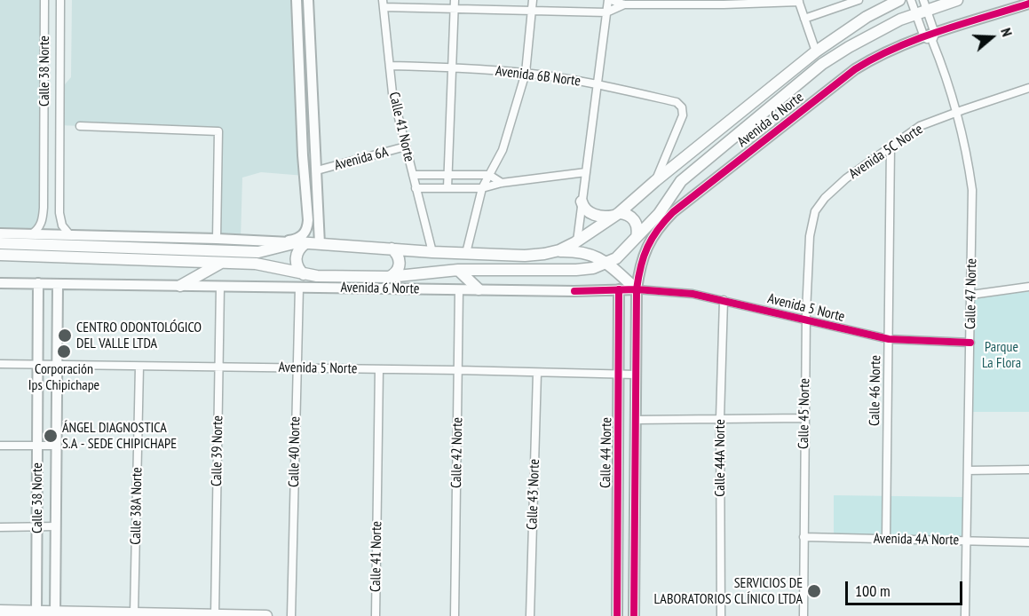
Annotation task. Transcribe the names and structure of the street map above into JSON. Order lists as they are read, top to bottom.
{
  "streets": {
    "main road": ["Avenida 6 Norte"],
    "street": [
      "Calle 38 Norte",
      "Avenida 6B Norte",
      "Calle 41 Norte",
      "Avenida 5C Norte",
      "Avenida 6A",
      "Calle 47 Norte",
      "Avenida 5 Norte",
      "Calle 46 Norte",
      "Calle 45 Norte",
      "Calle 39 Norte",
      "Calle 40 Norte",
      "Calle 42 Norte",
      "Calle 44 Norte",
      "Calle 44A Norte",
      "Calle 43 Norte",
      "Calle 38A Norte",
      "Avenida 4A Norte"
    ]
  },
  "crossings": [
    ["Calle 38 Norte", "Avenida 6 Norte"],
    ["Calle 38 Norte", "Avenida 5 Norte"],
    ["Avenida 6B Norte", "Avenida 6 Norte"],
    ["Avenida 6B Norte", "Calle 41 Norte"],
    ["Avenida 6 Norte", "Calle 41 Norte"],
    ["Avenida 6 Norte", "Calle 47 Norte"],
    ["Avenida 6 Norte", "Avenida 5 Norte"],
    ["Avenida 6 Norte", "Calle 39 Norte"],
    ["Avenida 6 Norte", "Calle 40 Norte"],
    ["Avenida 6 Norte", "Calle 42 Norte"],
    ["Avenida 6 Norte", "Calle 44 Norte"],
    ["Calle 41 Norte", "Avenida 6A"],
    ["Calle 41 Norte", "Avenida 5 Norte"],
    ["Avenida 5C Norte", "Calle 47 Norte"],
    ["Avenida 5C Norte", "Calle 46 Norte"],
    ["Avenida 5C Norte", "Calle 45 Norte"],
    ["Calle 47 Norte", "Avenida 5 Norte"],
    ["Calle 47 Norte", "Avenida 4A Norte"],
    ["Avenida 5 Norte", "Calle 46 Norte"],
    ["Avenida 5 Norte", "Calle 45 Norte"],
    ["Avenida 5 Norte", "Calle 39 Norte"],
    ["Avenida 5 Norte", "Calle 40 Norte"],
    ["Avenida 5 Norte", "Calle 42 Norte"],
    ["Avenida 5 Norte", "Calle 44 Norte"],
    ["Avenida 5 Norte", "Calle 44A Norte"],
    ["Avenida 5 Norte", "Calle 43 Norte"],
    ["Avenida 5 Norte", "Calle 38A Norte"],
    ["Calle 46 Norte", "Avenida 4A Norte"],
    ["Calle 45 Norte", "Avenida 4A Norte"]
  ],
  "parks": ["Parque La Flora"],
  "places": [
    "CENTRO ODONTOLÓGICO DEL VALLE LTDA",
    "Corporación Ips Chipichape",
    "ÁNGEL DIAGNOSTICA S.A - SEDE CHIPICHAPE",
    "SERVICIOS DE LABORATORIOS CLÍNICO LTDA"
  ],
  "scale_bar": "100 m",
  "north": "right"
}
